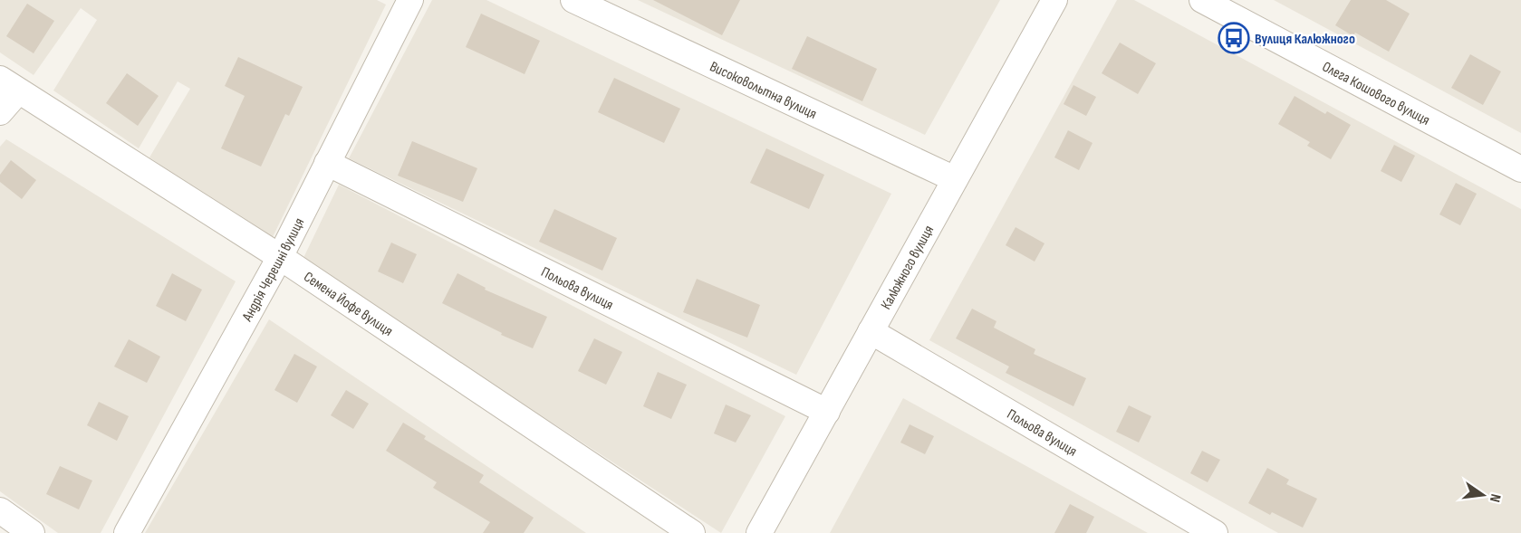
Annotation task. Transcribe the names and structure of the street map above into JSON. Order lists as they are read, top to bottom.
{
  "streets": {
    "street": [
      "Високовольтна вулиця",
      "Олега Кошового вулиця",
      "Калюжного вулиця",
      "Андрія Черешні вулиця",
      "Польова вулиця",
      "Семена Йофе вулиця"
    ]
  },
  "crossings": [
    ["Високовольтна вулиця", "Калюжного вулиця"],
    ["Калюжного вулиця", "Польова вулиця"],
    ["Андрія Черешні вулиця", "Польова вулиця"],
    ["Андрія Черешні вулиця", "Семена Йофе вулиця"]
  ],
  "places": {
    "bus stop": ["Вулиця Калюжного"]
  },
  "north": "right"
}
